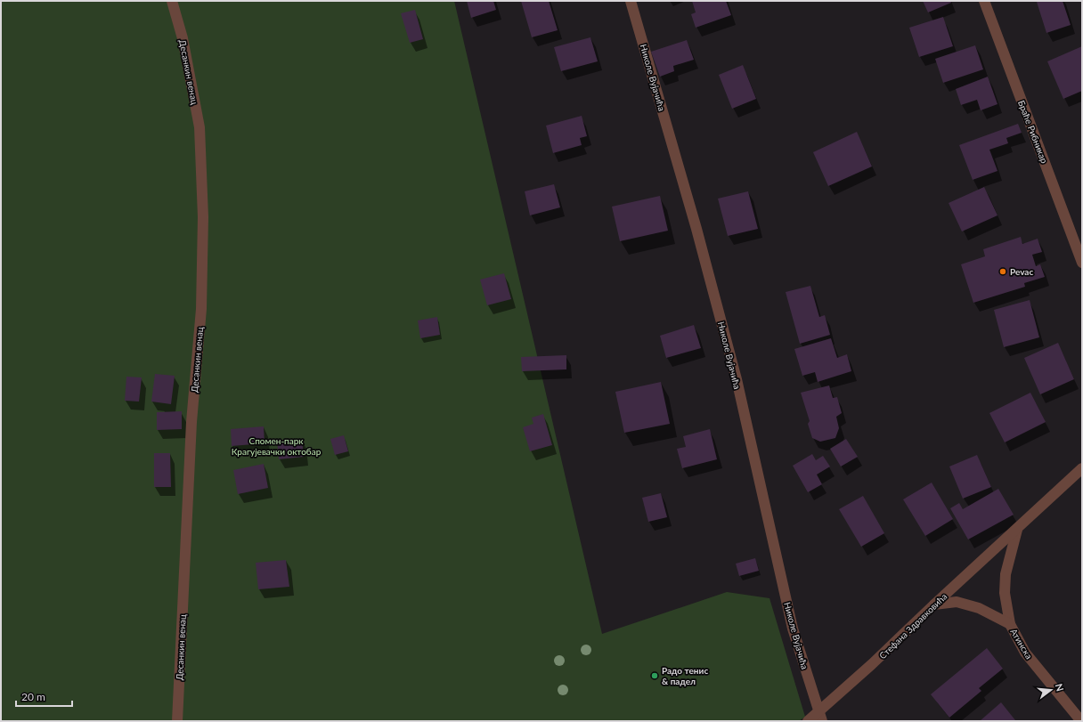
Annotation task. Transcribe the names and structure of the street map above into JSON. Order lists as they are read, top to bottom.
{
  "streets": {
    "street": [
      "Десанкин венац",
      "Николе Вујачића",
      "Браће Рибникар",
      "Стефана Здравковића",
      "Атинска"
    ]
  },
  "crossings": [
    ["Николе Вујачића", "Стефана Здравковића"],
    ["Стефана Здравковића", "Атинска"]
  ],
  "parks": ["Спомен-парк Крагујевачки октобар"],
  "places": ["Pevac", "Радо тенис & падел"],
  "scale_bar": "20 m",
  "north": "right"
}
